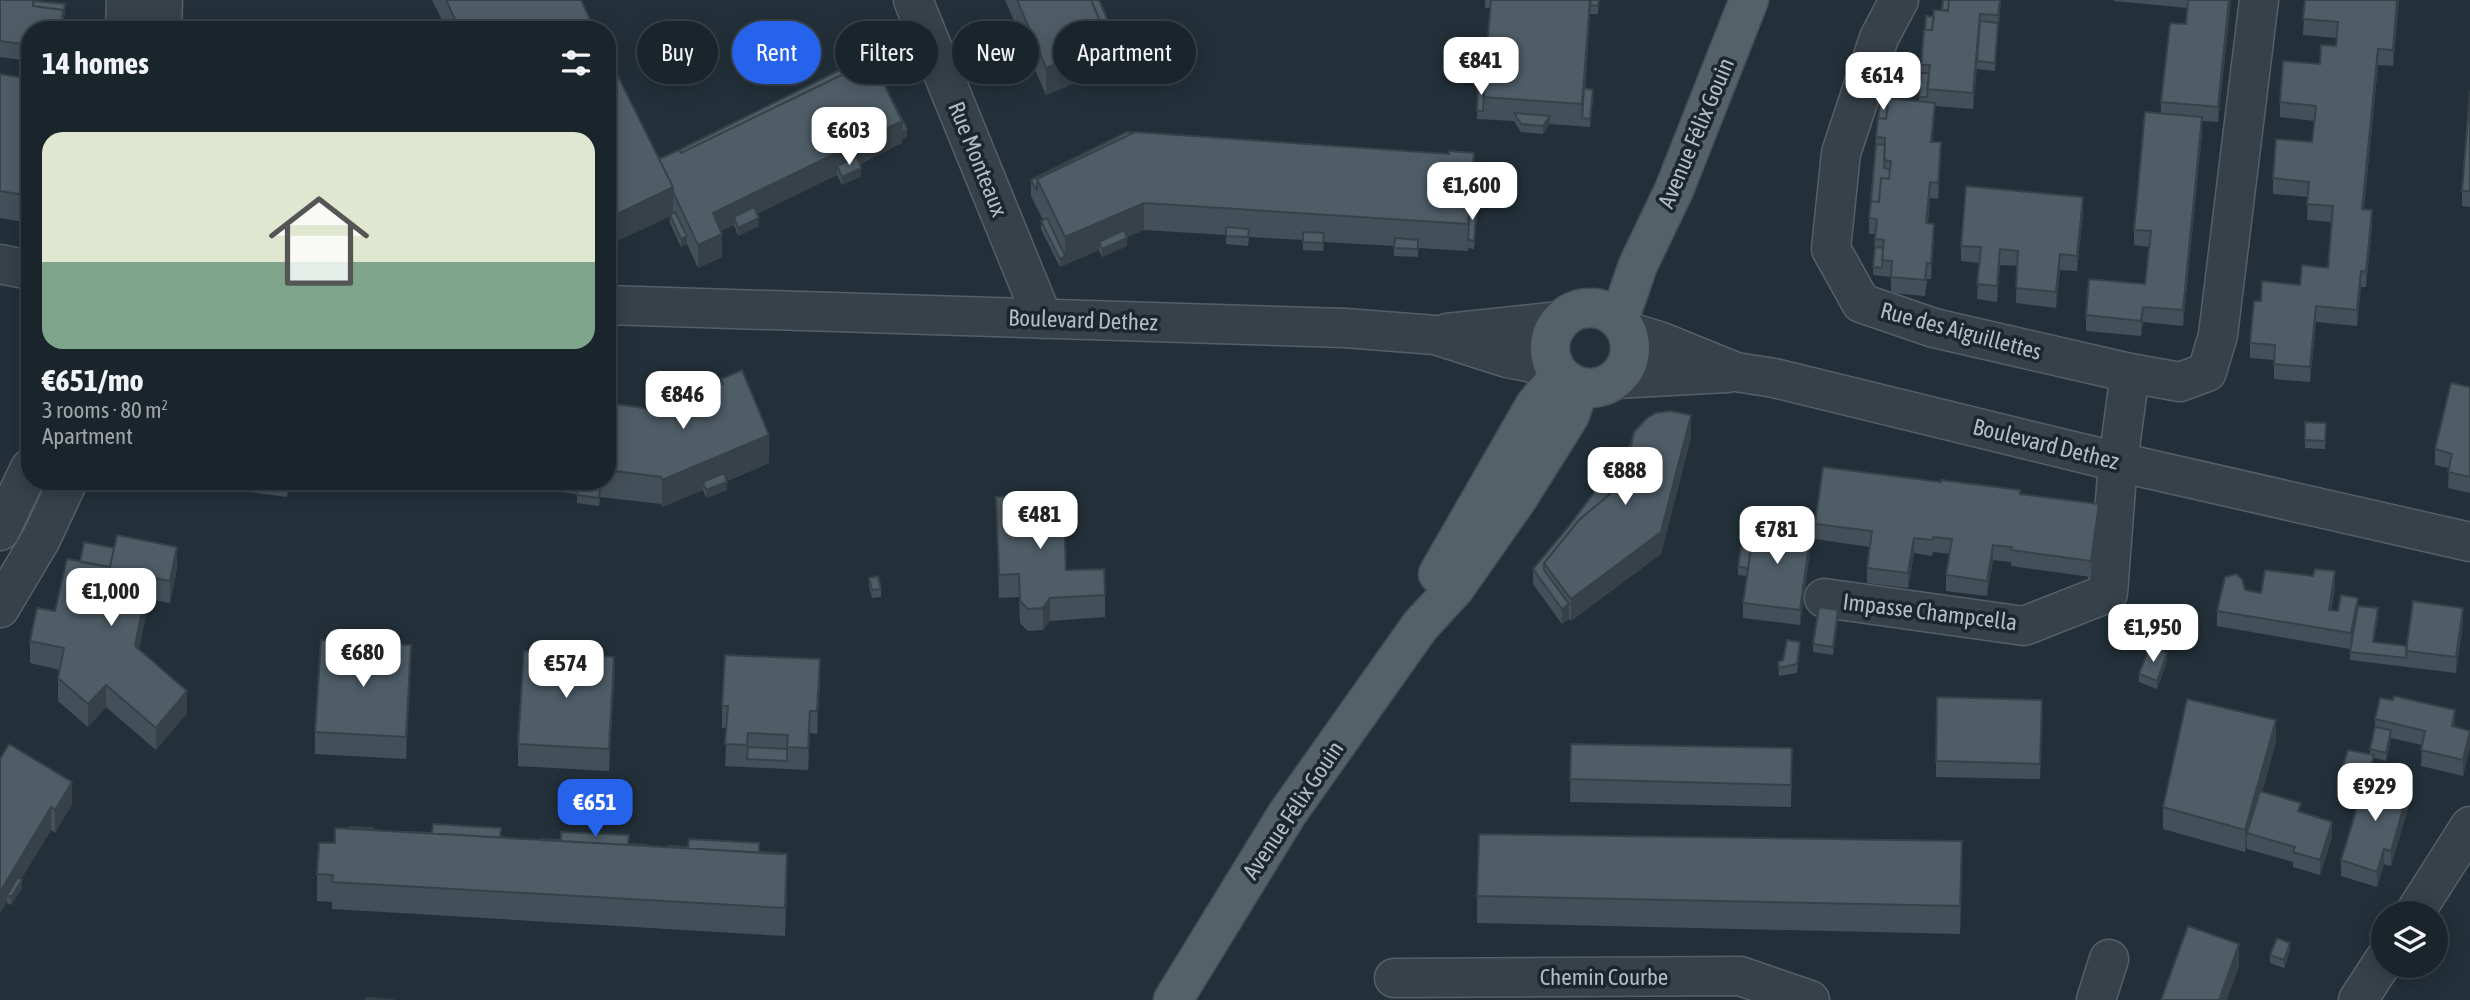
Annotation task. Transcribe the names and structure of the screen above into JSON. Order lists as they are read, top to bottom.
{
  "streets": {
    "main road": ["Avenue Félix Gouin"],
    "street": [
      "Rue Monteaux",
      "Boulevard Dethez",
      "Rue des Aiguillettes",
      "Impasse Champcella",
      "Chemin Courbe"
    ]
  },
  "crossings": [
    ["Avenue Félix Gouin", "Boulevard Dethez"],
    ["Rue Monteaux", "Boulevard Dethez"],
    ["Boulevard Dethez", "Impasse Champcella"]
  ],
  "page": {
    "chip": [
      "Buy",
      "Rent",
      "Filters",
      "New",
      "Apartment"
    ],
    "heading": "14 homes",
    "price": [
      "€841",
      "€614",
      "€603",
      "€1,600",
      "€846",
      "€888",
      "€481",
      "€781",
      "€1,000",
      "€1,950",
      "€680",
      "€574",
      "€929",
      "€651"
    ],
    "list": [
      {
        "name": "€651/mo",
        "note": "3 rooms · 80 m² · Apartment"
      }
    ]
  }
}
